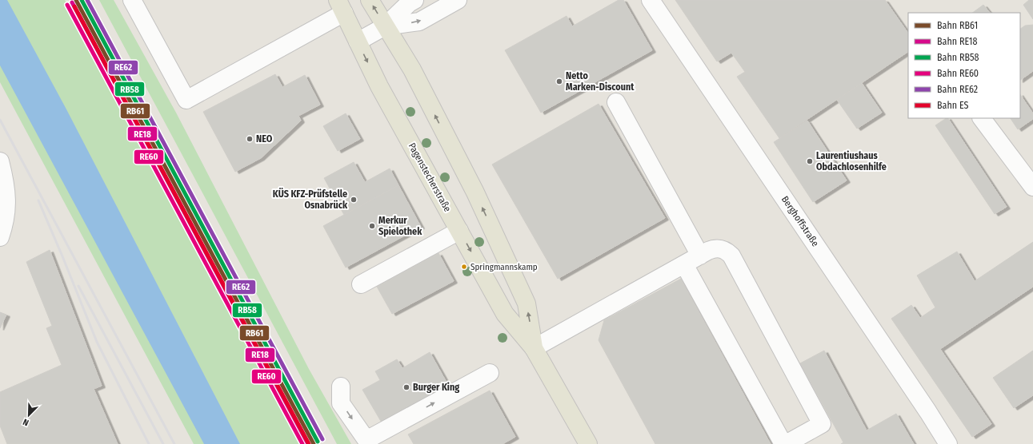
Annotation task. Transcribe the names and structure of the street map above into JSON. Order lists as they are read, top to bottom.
{
  "streets": {
    "main road": ["Pagenstecherstraße"],
    "street": ["Berghoffstraße"]
  },
  "places": [
    "Netto Marken-Discount",
    "NEO",
    "Laurentiushaus Obdachlosenhilfe",
    "KÜS KFZ-Prüfstelle Osnabrück",
    "Merkur Spielothek",
    "Springmannskamp",
    "Burger King"
  ],
  "lines": [
    "rail line RB61",
    "rail line RB58",
    "rail line RE62",
    "rail line RE18",
    "rail line RE60",
    "rail line ES"
  ],
  "legend": [
    "Bahn RB61",
    "Bahn RE18",
    "Bahn RB58",
    "Bahn RE60",
    "Bahn RE62",
    "Bahn ES"
  ],
  "north": "bottom left"
}
